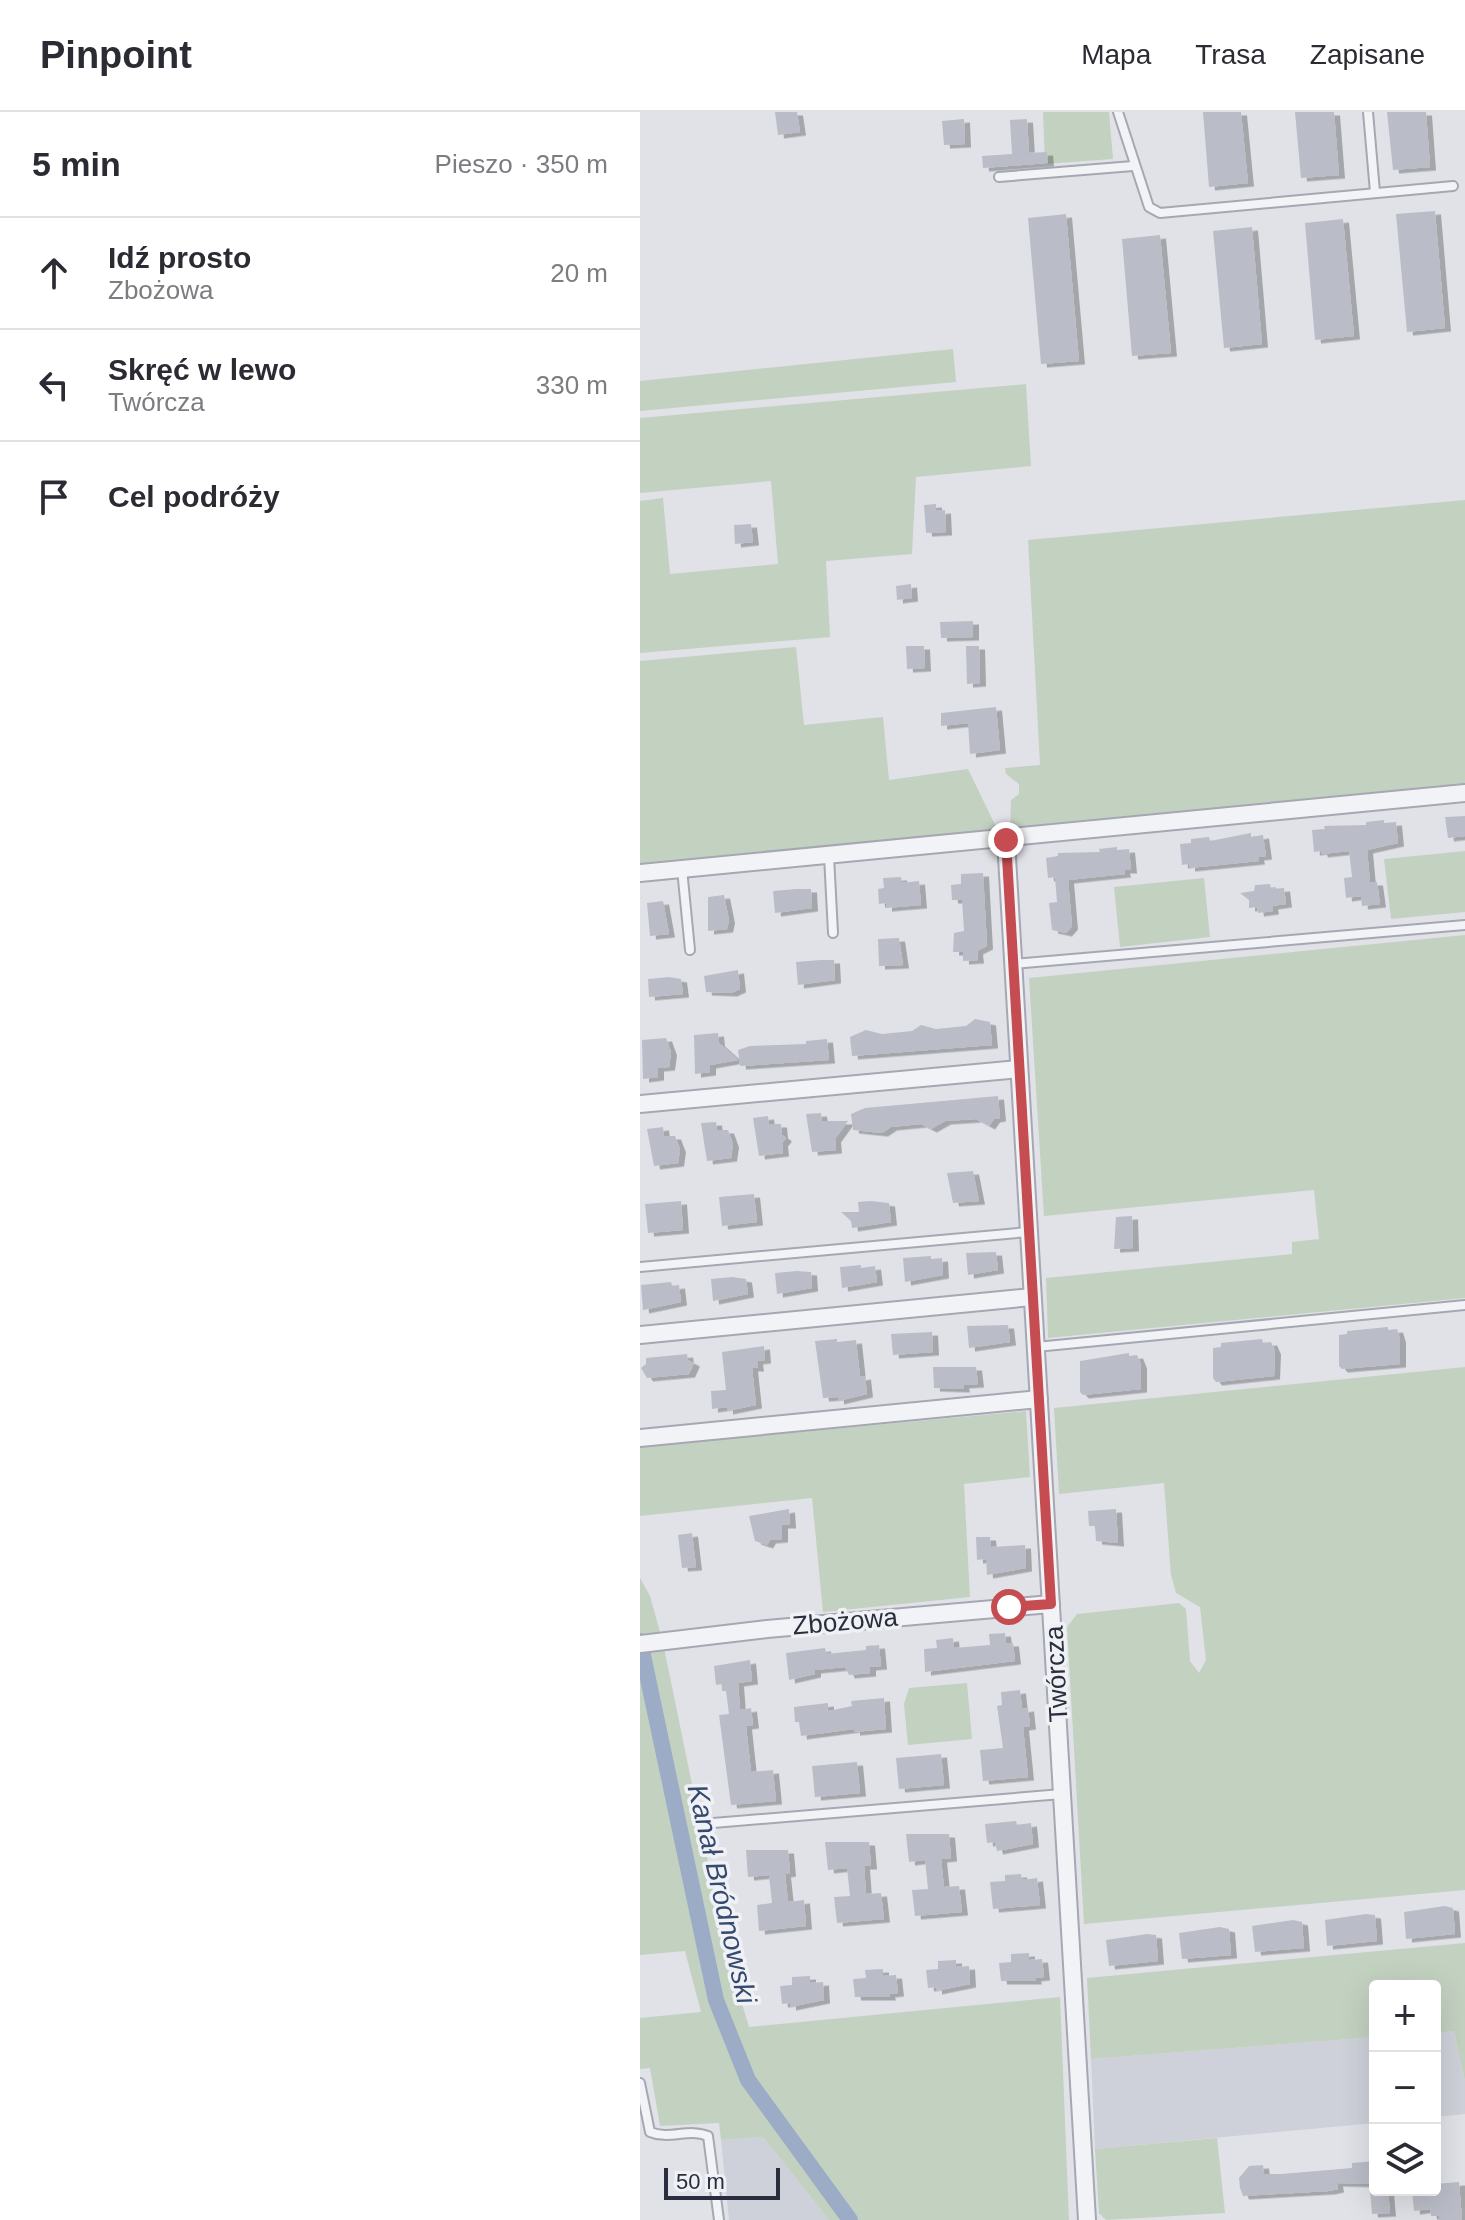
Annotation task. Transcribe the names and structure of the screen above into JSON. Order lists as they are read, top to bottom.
{
  "streets": {
    "street": ["Zbożowa", "Twórcza"]
  },
  "crossings": [
    ["Zbożowa", "Twórcza"]
  ],
  "water": ["Kanał Bródnowski"],
  "scale_bar": "50 m",
  "page": {
    "header": "Pinpoint",
    "nav": ["Mapa", "Trasa", "Zapisane"],
    "heading": ["5 min", "Pieszo · 350 m"],
    "list": [
      ["Idź prosto", "Zbożowa", "20 m"],
      ["Skręć w lewo", "Twórcza", "330 m"],
      "Cel podróży"
    ],
    "map_buttons": ["+", "−"],
    "scale": "50 m"
  }
}
